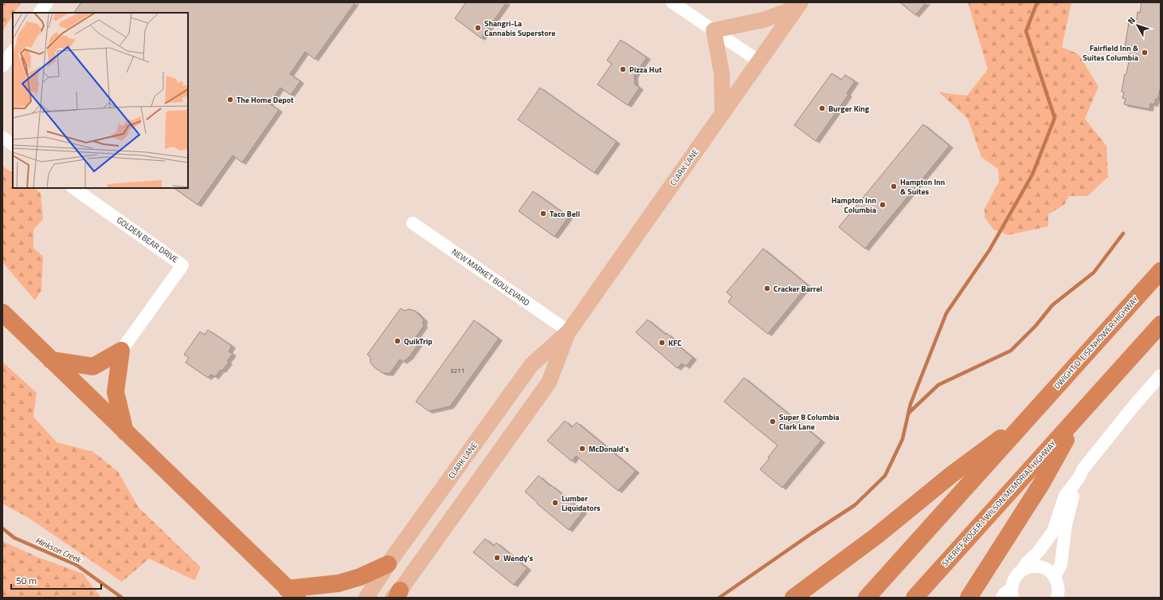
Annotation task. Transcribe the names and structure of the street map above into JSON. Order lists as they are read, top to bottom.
{
  "streets": {
    "highway": ["DWIGHT D. EISENHOWER HIGHWAY", "SHERIFF ROGER I. WILSON MEMORIAL HIGHWAY"],
    "main road": ["CLARK LANE"],
    "street": ["GOLDEN BEAR DRIVE", "NEW MARKET BOULEVARD"]
  },
  "crossings": [
    ["CLARK LANE", "NEW MARKET BOULEVARD"]
  ],
  "water": ["Hinkson Creek"],
  "places": [
    "Shangri-La Cannabis Superstore",
    "Fairfield Inn & Suites Columbia",
    "Pizza Hut",
    "The Home Depot",
    "Burger King",
    "Hampton Inn & Suites",
    "Hampton Inn Columbia",
    "Taco Bell",
    "Cracker Barrel",
    "QuikTrip",
    "KFC",
    "Super 8 Columbia Clark Lane",
    "McDonald's",
    "Lumber Liquidators",
    "Wendy's"
  ],
  "house_numbers": ["3211"],
  "scale_bar": "50 m",
  "north": "top left"
}
